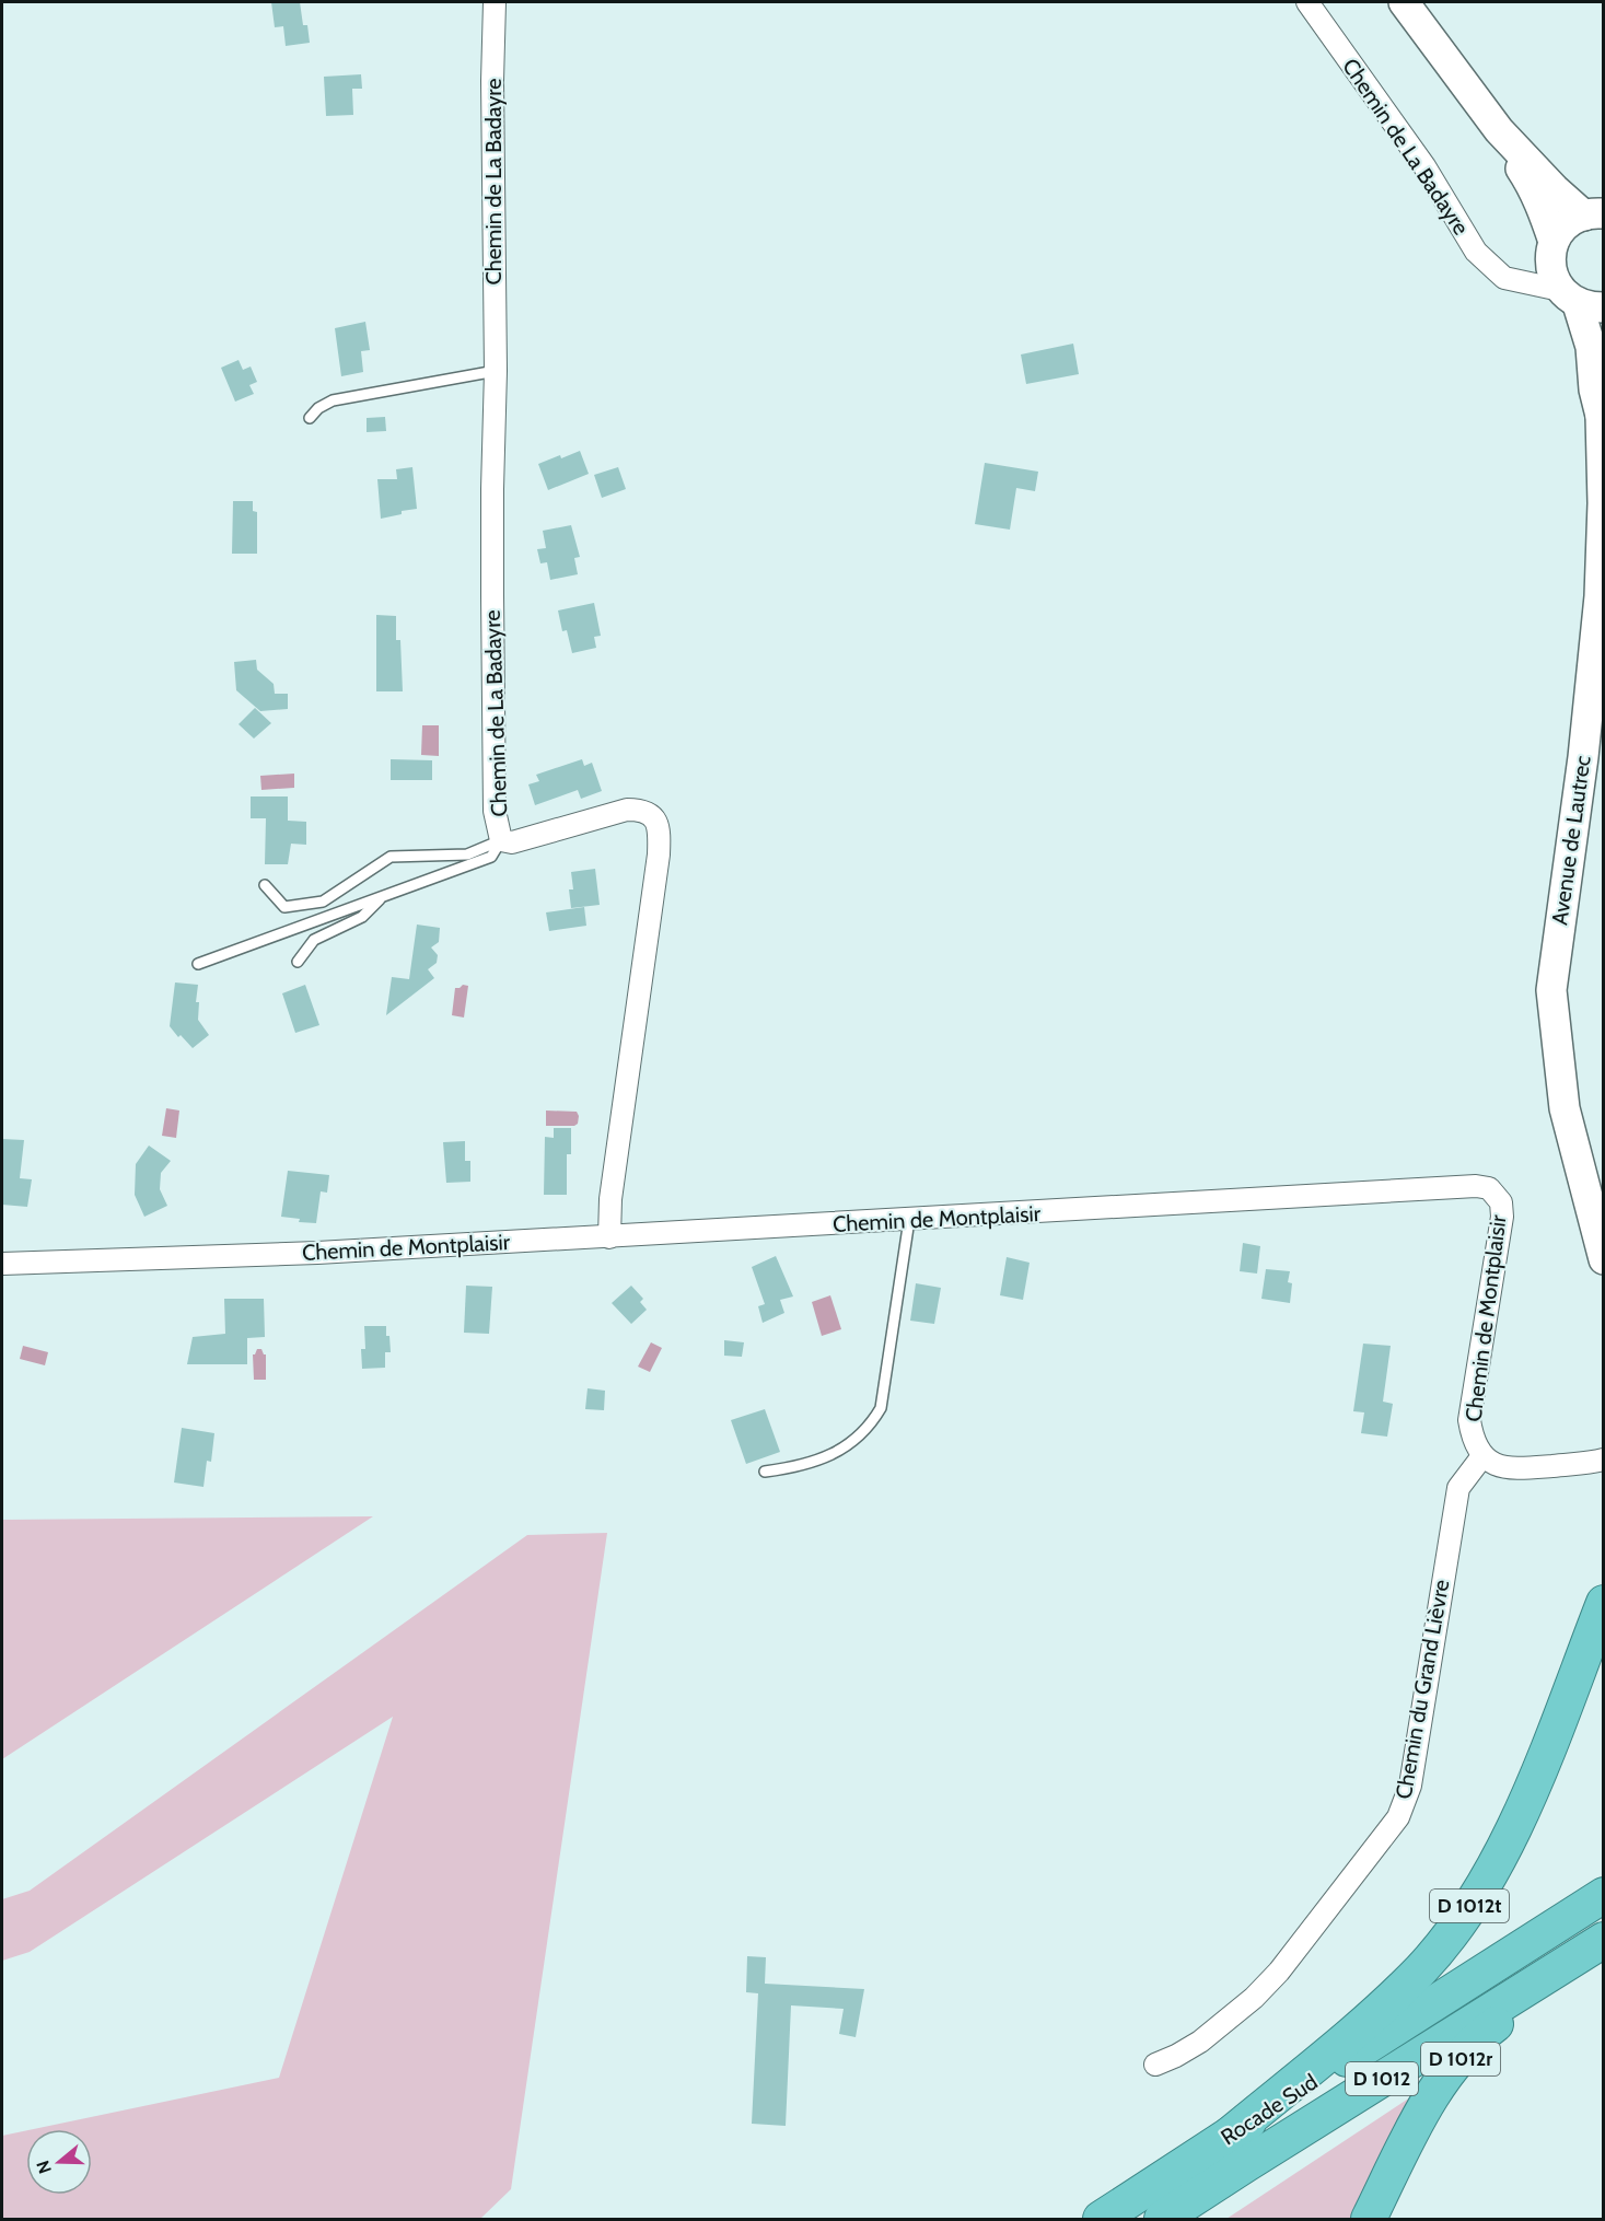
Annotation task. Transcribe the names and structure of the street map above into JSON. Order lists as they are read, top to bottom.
{
  "streets": {
    "highway": [
      "D 1012t",
      "D 1012r",
      "D 1012",
      "Rocade Sud"
    ],
    "main road": ["Avenue de Lautrec"],
    "street": ["Chemin de La Badayre", "Chemin de Montplaisir", "Chemin du Grand Lièvre"]
  },
  "crossings": [
    ["Chemin de La Badayre", "Avenue de Lautrec"],
    ["Chemin de La Badayre", "Chemin de Montplaisir"],
    ["Chemin de Montplaisir", "Chemin du Grand Lièvre"],
    ["D 1012t", "Rocade Sud"],
    ["D 1012r", "Rocade Sud"]
  ],
  "north": "left"
}
